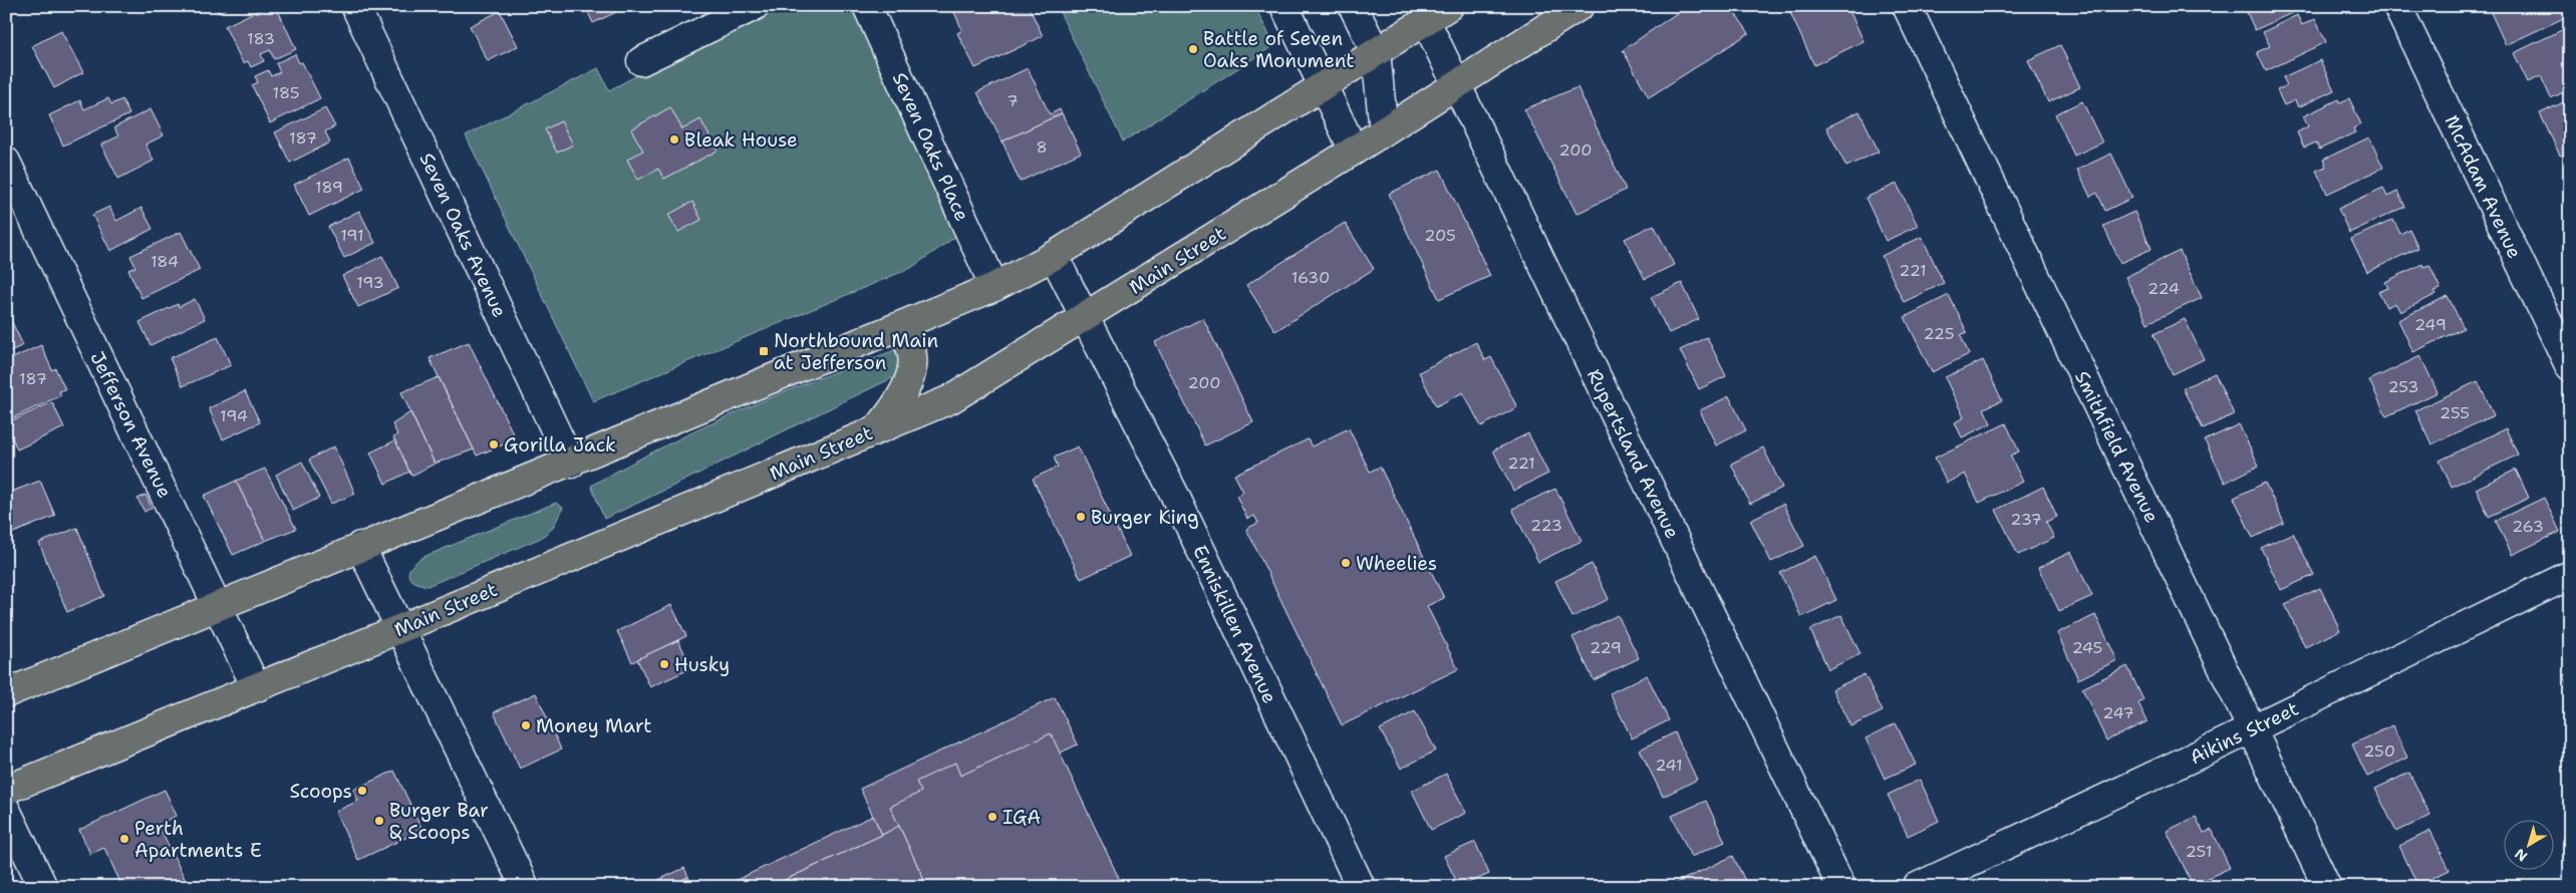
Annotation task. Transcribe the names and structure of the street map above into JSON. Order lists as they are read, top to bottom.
{
  "streets": {
    "main road": ["Main Street"],
    "street": [
      "Seven Oaks Place",
      "McAdam Avenue",
      "Seven Oaks Avenue",
      "Jefferson Avenue",
      "Smithfield Avenue",
      "Rupertsland Avenue",
      "Enniskillen Avenue",
      "Aikins Street"
    ]
  },
  "crossings": [
    ["Main Street", "Jefferson Avenue"],
    ["Main Street", "Rupertsland Avenue"],
    ["Main Street", "Enniskillen Avenue"],
    ["Smithfield Avenue", "Aikins Street"]
  ],
  "places": {
    "other": [
      "Battle of Seven Oaks Monument",
      "Bleak House",
      "Gorilla Jack",
      "Burger King",
      "Wheelies",
      "Husky",
      "Money Mart",
      "Scoops",
      "IGA",
      "Burger Bar & Scoops",
      "Perth Apartments E"
    ],
    "transit": ["Northbound Main at Jefferson"]
  },
  "house_numbers": [
    "183",
    "185",
    "7",
    "187",
    "8",
    "200",
    "189",
    "191",
    "205",
    "184",
    "221",
    "1630",
    "193",
    "224",
    "249",
    "225",
    "187",
    "200",
    "253",
    "255",
    "194",
    "221",
    "237",
    "223",
    "263",
    "229",
    "245",
    "247",
    "250",
    "241",
    "251"
  ],
  "north": "bottom left"
}
